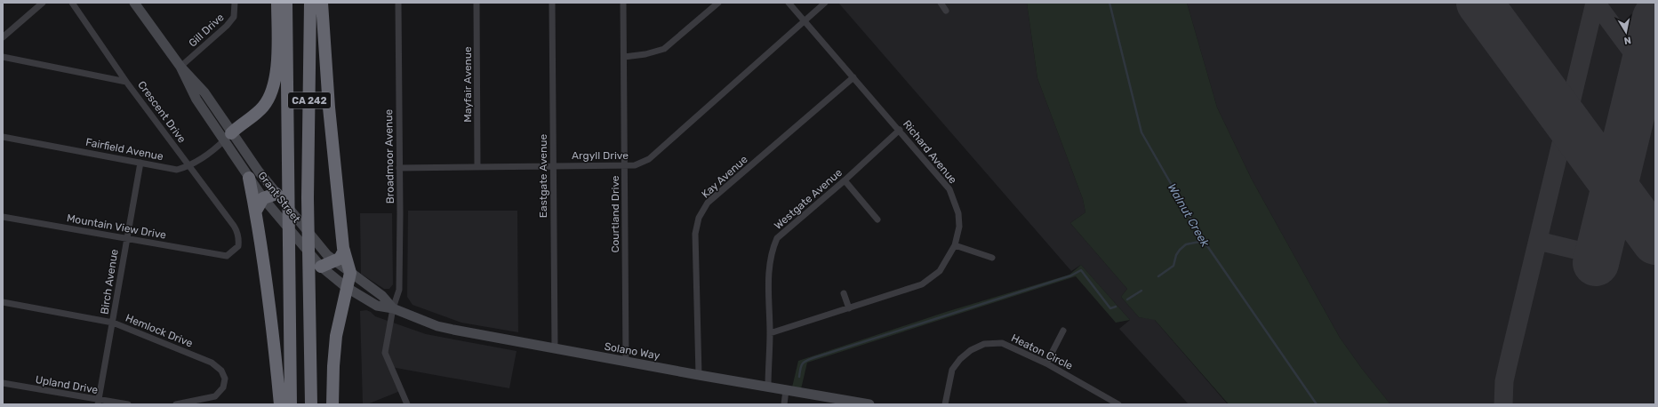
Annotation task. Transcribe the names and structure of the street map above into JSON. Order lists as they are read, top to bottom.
{
  "streets": {
    "highway": ["CA 242"],
    "street": [
      "Gill Drive",
      "Mayfair Avenue",
      "Crescent Drive",
      "Fairfield Avenue",
      "Richard Avenue",
      "Argyll Drive",
      "Broadmoor Avenue",
      "Eastgate Avenue",
      "Kay Avenue",
      "Grant Street",
      "Westgate Avenue",
      "Courtland Drive",
      "Mountain View Drive",
      "Birch Avenue",
      "Hemlock Drive",
      "Solano Way",
      "Heaton Circle",
      "Upland Drive"
    ]
  },
  "crossings": [
    ["Gill Drive", "Grant Street"],
    ["Mayfair Avenue", "Argyll Drive"],
    ["Crescent Drive", "Fairfield Avenue"],
    ["Crescent Drive", "Mountain View Drive"],
    ["Fairfield Avenue", "Grant Street"],
    ["Fairfield Avenue", "Birch Avenue"],
    ["Richard Avenue", "Argyll Drive"],
    ["Richard Avenue", "Kay Avenue"],
    ["Richard Avenue", "Westgate Avenue"],
    ["Argyll Drive", "Broadmoor Avenue"],
    ["Argyll Drive", "Eastgate Avenue"],
    ["Argyll Drive", "Courtland Drive"],
    ["Broadmoor Avenue", "Grant Street"],
    ["Broadmoor Avenue", "Solano Way"],
    ["Eastgate Avenue", "Solano Way"],
    ["Kay Avenue", "Solano Way"],
    ["Grant Street", "Solano Way"],
    ["Westgate Avenue", "Solano Way"],
    ["Courtland Drive", "Solano Way"],
    ["Mountain View Drive", "Birch Avenue"],
    ["Birch Avenue", "Hemlock Drive"],
    ["Birch Avenue", "Upland Drive"]
  ],
  "water": ["Walnut Creek"],
  "north": "bottom"
}
